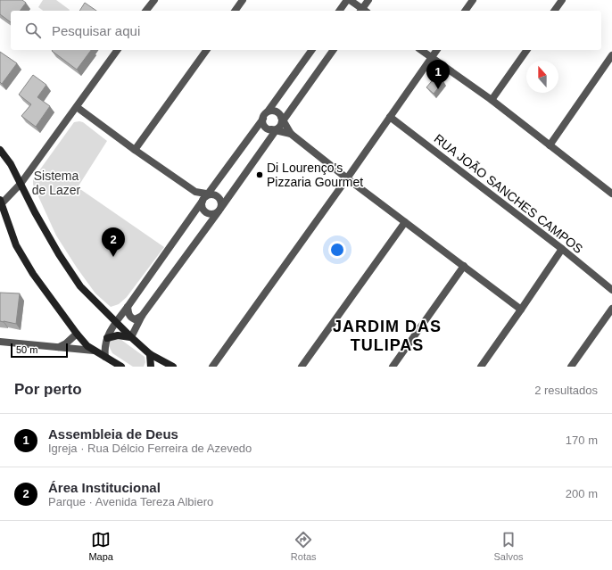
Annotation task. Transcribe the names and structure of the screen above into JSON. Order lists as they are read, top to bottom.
{
  "streets": {
    "street": ["RUA JOÃO SANCHES CAMPOS"]
  },
  "districts": ["JARDIM DAS TULIPAS"],
  "parks": ["Sistema de Lazer"],
  "places": ["Di Lourenço's Pizzaria Gourmet"],
  "scale_bar": "50 m",
  "north": "top",
  "page": {
    "search": "Pesquisar aqui",
    "pins": ["1", "2"],
    "scale": "50 m",
    "heading": ["Por perto", "2 resultados"],
    "list": [
      {
        "mark": "1",
        "name": "Assembleia de Deus",
        "note": "Igreja · Rua Délcio Ferreira de Azevedo",
        "value": "170 m"
      },
      {
        "mark": "2",
        "name": "Área Institucional",
        "note": "Parque · Avenida Tereza Albiero",
        "value": "200 m"
      }
    ],
    "nav": ["Mapa", "Rotas", "Salvos"]
  }
}
